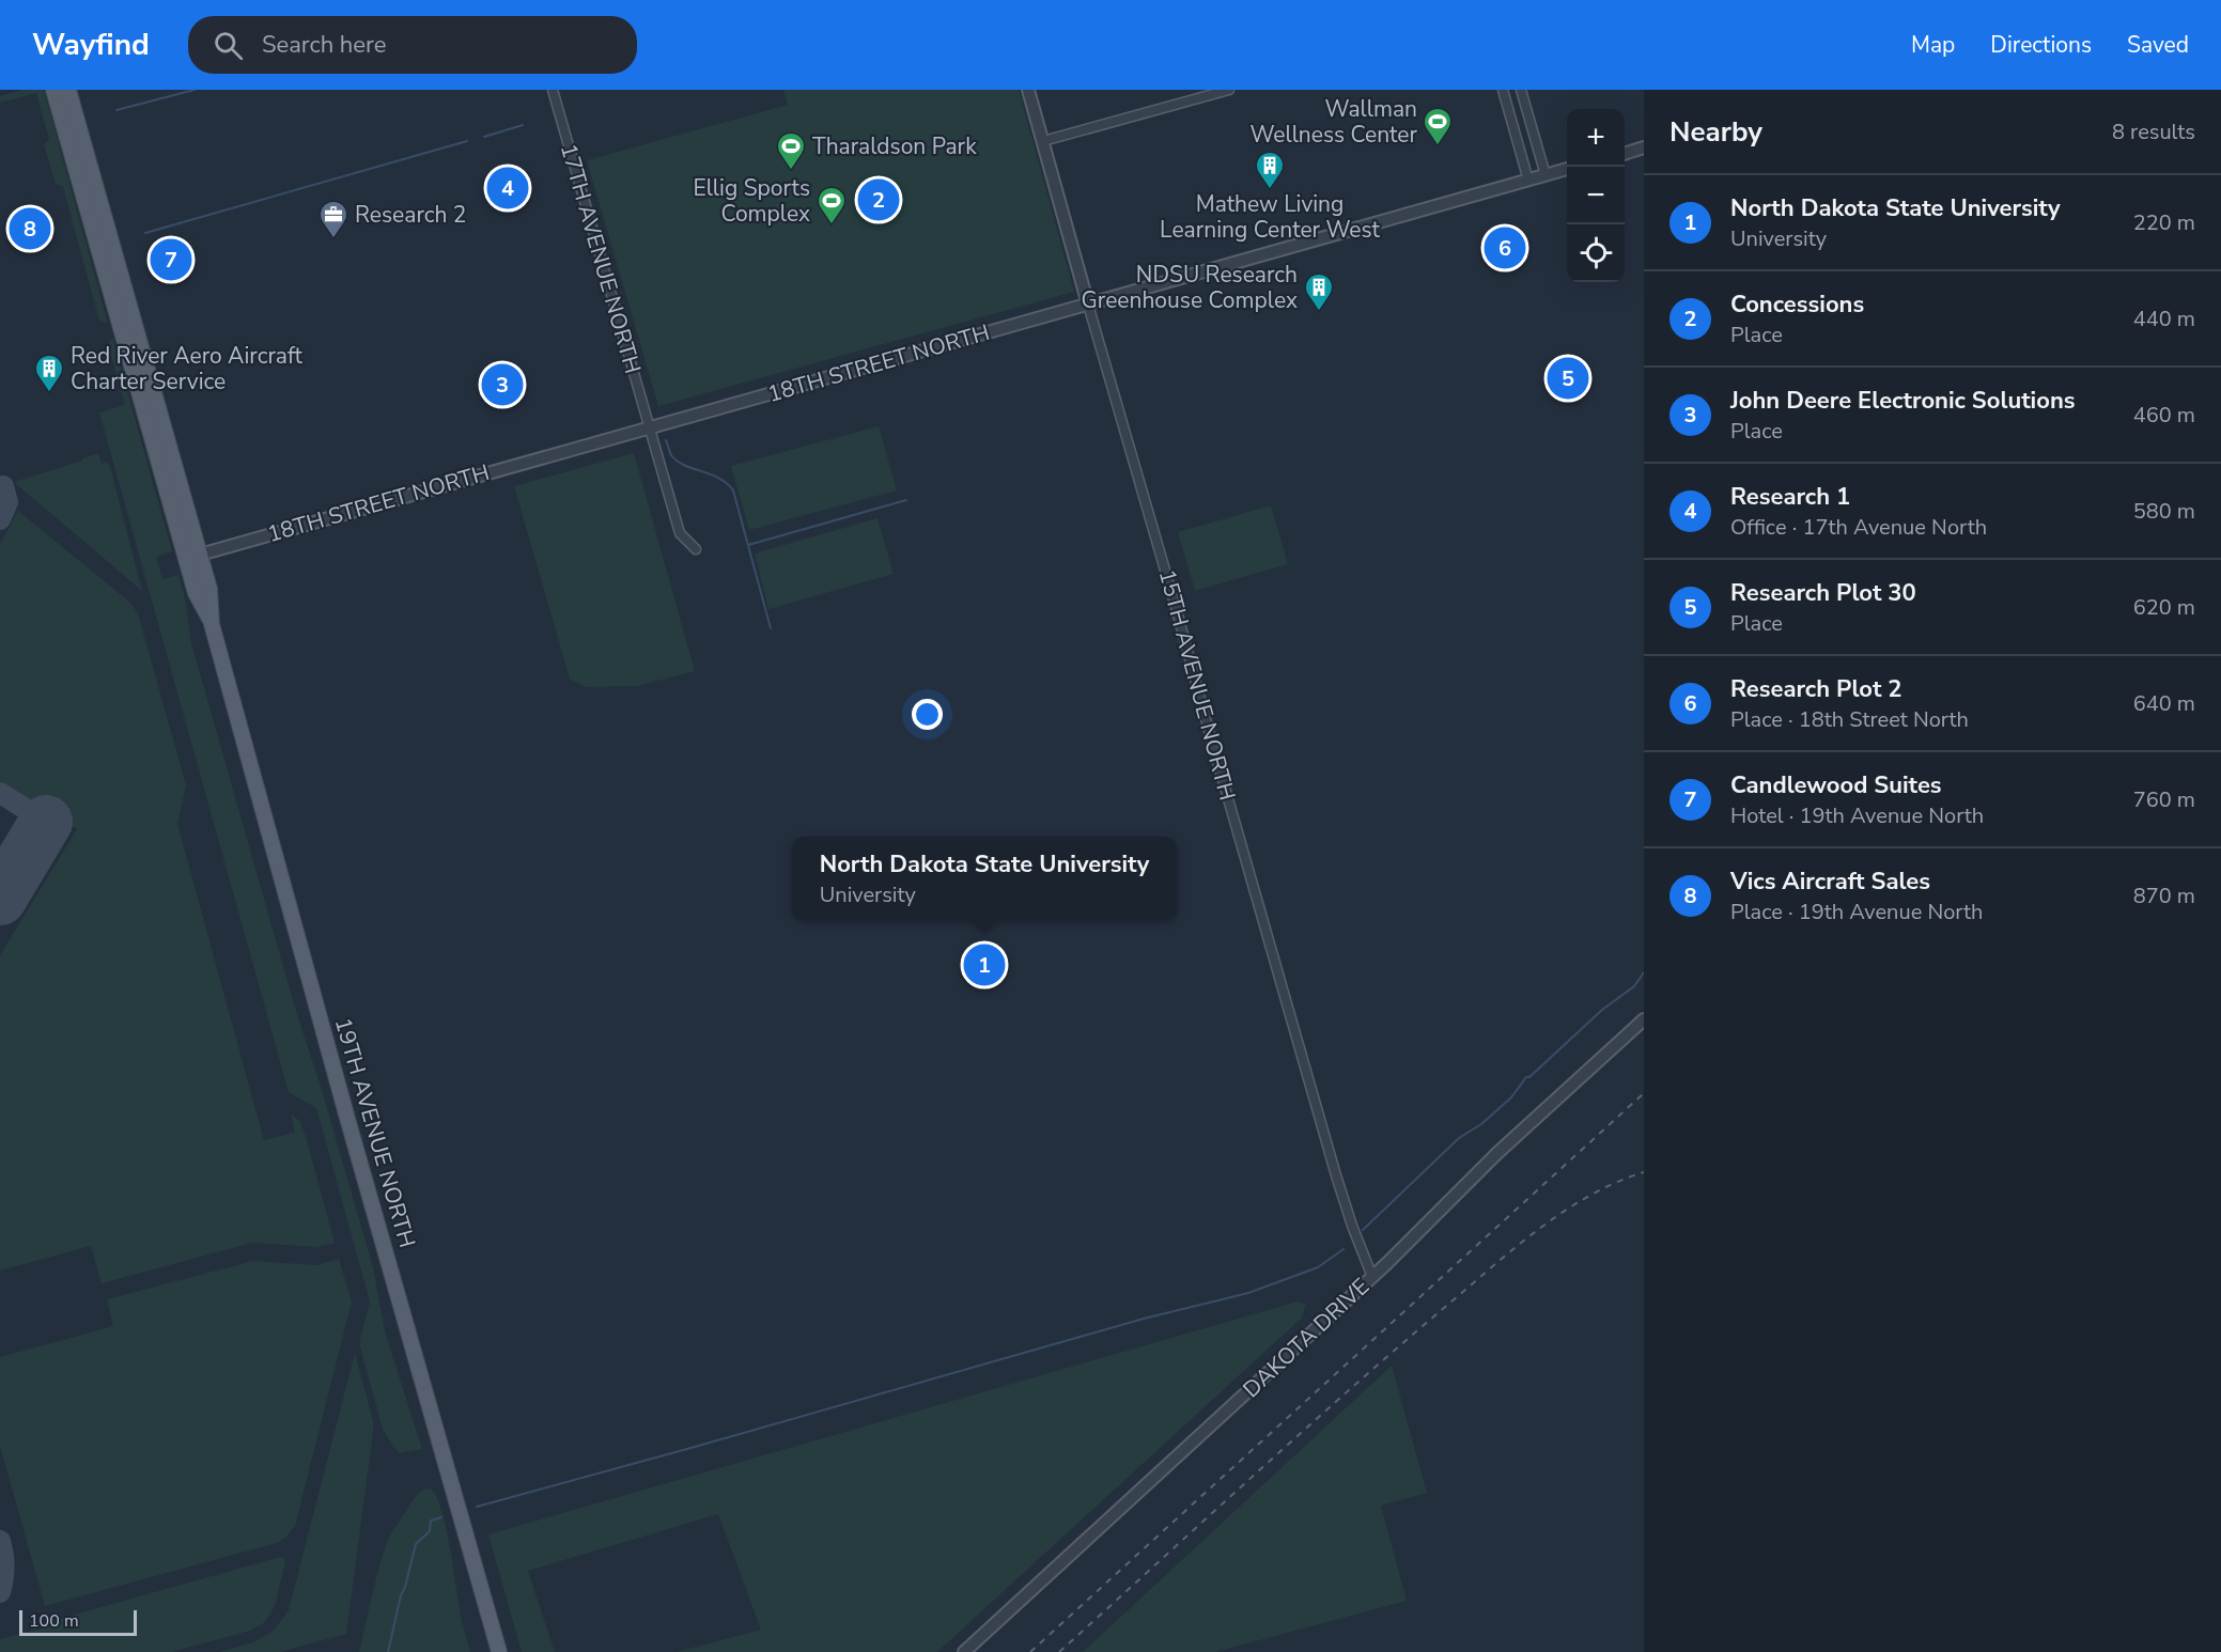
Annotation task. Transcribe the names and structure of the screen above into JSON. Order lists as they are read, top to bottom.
{
  "streets": {
    "main road": ["19TH AVENUE NORTH"],
    "street": [
      "17TH AVENUE NORTH",
      "18TH STREET NORTH",
      "15TH AVENUE NORTH",
      "DAKOTA DRIVE"
    ]
  },
  "crossings": [
    ["17TH AVENUE NORTH", "18TH STREET NORTH"],
    ["18TH STREET NORTH", "15TH AVENUE NORTH"],
    ["18TH STREET NORTH", "19TH AVENUE NORTH"],
    ["15TH AVENUE NORTH", "DAKOTA DRIVE"]
  ],
  "places": {
    "sports": ["Wallman Wellness Center", "Tharaldson Park", "Ellig Sports Complex"],
    "building": ["Mathew Living Learning Center West", "NDSU Research Greenhouse Complex", "Red River Aero Aircraft Charter Service"],
    "office": ["Research 2"]
  },
  "scale_bar": "100 m",
  "page": {
    "header": "Wayfind",
    "search": "Search here",
    "nav": ["Map", "Directions", "Saved"],
    "heading": ["Nearby", "8 results"],
    "map_buttons": ["+", "−"],
    "pins": [
      "4",
      "2",
      "8",
      "6",
      "7",
      "5",
      "3",
      "1"
    ],
    "list": [
      {
        "mark": "1",
        "name": "North Dakota State University",
        "note": "University",
        "value": "220 m"
      },
      {
        "mark": "2",
        "name": "Concessions",
        "note": "Place",
        "value": "440 m"
      },
      {
        "mark": "3",
        "name": "John Deere Electronic Solutions",
        "note": "Place",
        "value": "460 m"
      },
      {
        "mark": "4",
        "name": "Research 1",
        "note": "Office · 17th Avenue North",
        "value": "580 m"
      },
      {
        "mark": "5",
        "name": "Research Plot 30",
        "note": "Place",
        "value": "620 m"
      },
      {
        "mark": "6",
        "name": "Research Plot 2",
        "note": "Place · 18th Street North",
        "value": "640 m"
      },
      {
        "mark": "7",
        "name": "Candlewood Suites",
        "note": "Hotel · 19th Avenue North",
        "value": "760 m"
      },
      {
        "mark": "8",
        "name": "Vics Aircraft Sales",
        "note": "Place · 19th Avenue North",
        "value": "870 m"
      }
    ],
    "popup": ["North Dakota State University", "University"],
    "scale": "100 m"
  }
}
